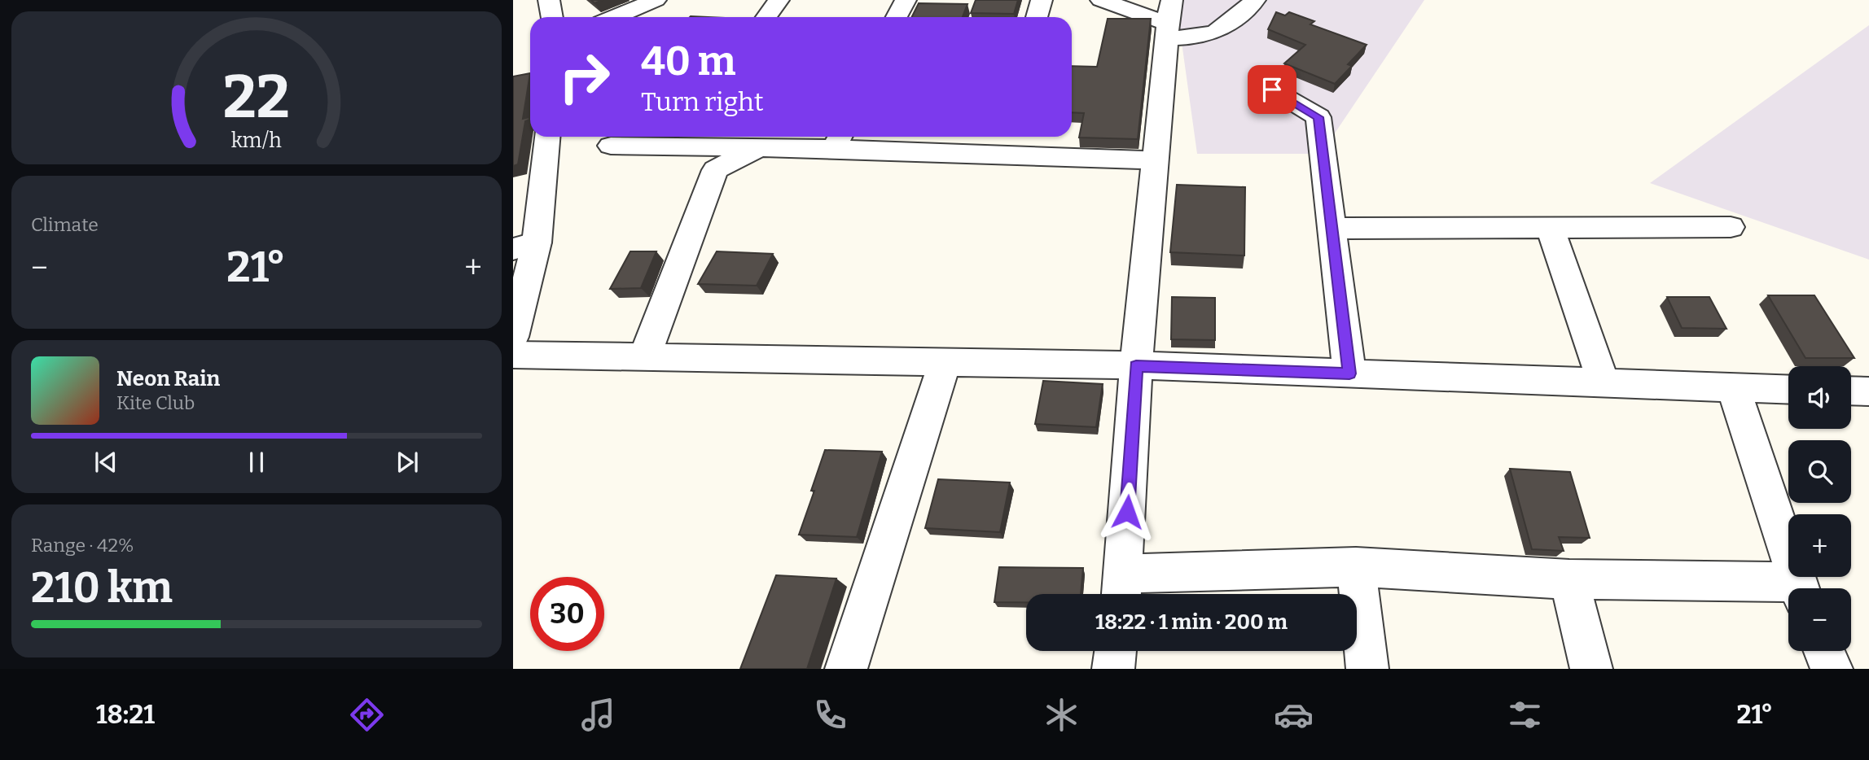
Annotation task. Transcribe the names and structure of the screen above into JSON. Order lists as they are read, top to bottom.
{
  "page": {
    "turn": ["40 m", "Turn right"],
    "tile": [
      "Climate",
      ["Range · 42%", "210 km"]
    ],
    "heat": ["−", "21°", "+"],
    "song": ["Neon Rain", "Kite Club"],
    "map_buttons": ["+", "−"],
    "limit": "30",
    "trip": "18:22 · 1 min · 200 m",
    "tabs": ["18:21", "21°"],
    "gauge": ["22", "km/h"]
  }
}
